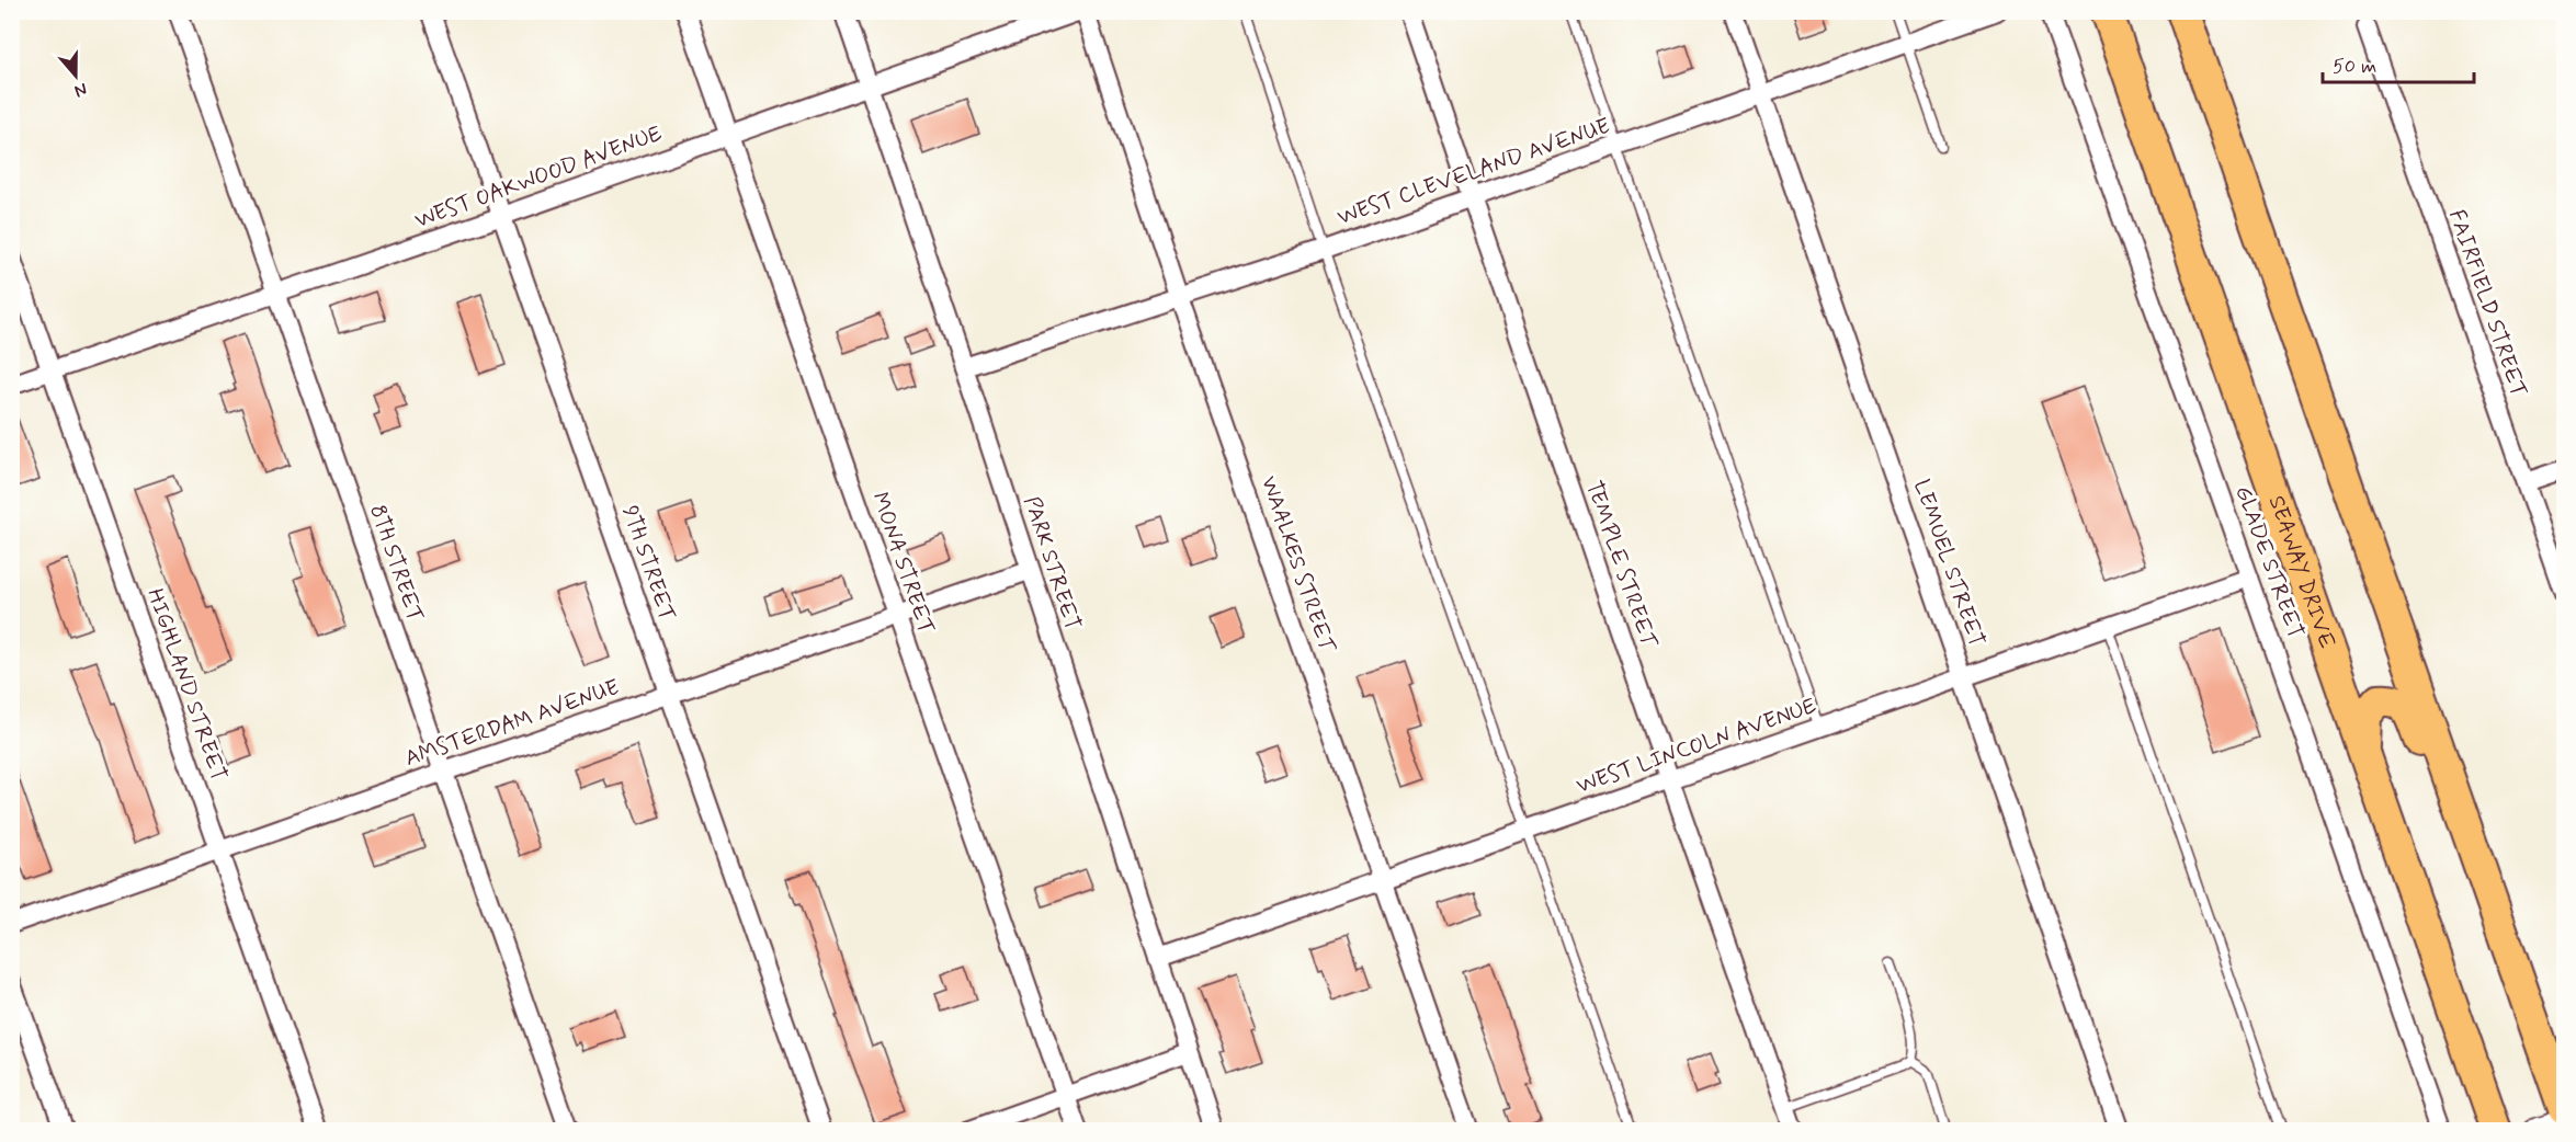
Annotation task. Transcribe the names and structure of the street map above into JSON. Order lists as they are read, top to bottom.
{
  "streets": {
    "highway": ["SEAWAY DRIVE"],
    "street": [
      "WEST CLEVELAND AVENUE",
      "WEST OAKWOOD AVENUE",
      "FAIRFIELD STREET",
      "GLADE STREET",
      "8TH STREET",
      "9TH STREET",
      "MONA STREET",
      "PARK STREET",
      "LEMUEL STREET",
      "WAALKES STREET",
      "TEMPLE STREET",
      "HIGHLAND STREET",
      "AMSTERDAM AVENUE",
      "WEST LINCOLN AVENUE"
    ]
  },
  "crossings": [
    ["WEST CLEVELAND AVENUE", "PARK STREET"],
    ["WEST CLEVELAND AVENUE", "LEMUEL STREET"],
    ["WEST CLEVELAND AVENUE", "WAALKES STREET"],
    ["WEST CLEVELAND AVENUE", "TEMPLE STREET"],
    ["WEST OAKWOOD AVENUE", "8TH STREET"],
    ["WEST OAKWOOD AVENUE", "9TH STREET"],
    ["WEST OAKWOOD AVENUE", "MONA STREET"],
    ["WEST OAKWOOD AVENUE", "PARK STREET"],
    ["WEST OAKWOOD AVENUE", "WAALKES STREET"],
    ["WEST OAKWOOD AVENUE", "HIGHLAND STREET"],
    ["GLADE STREET", "WEST LINCOLN AVENUE"],
    ["8TH STREET", "AMSTERDAM AVENUE"],
    ["9TH STREET", "AMSTERDAM AVENUE"],
    ["MONA STREET", "AMSTERDAM AVENUE"],
    ["PARK STREET", "AMSTERDAM AVENUE"],
    ["PARK STREET", "WEST LINCOLN AVENUE"],
    ["LEMUEL STREET", "WEST LINCOLN AVENUE"],
    ["WAALKES STREET", "WEST LINCOLN AVENUE"],
    ["TEMPLE STREET", "WEST LINCOLN AVENUE"],
    ["HIGHLAND STREET", "AMSTERDAM AVENUE"]
  ],
  "scale_bar": "50 m",
  "north": "bottom"
}
